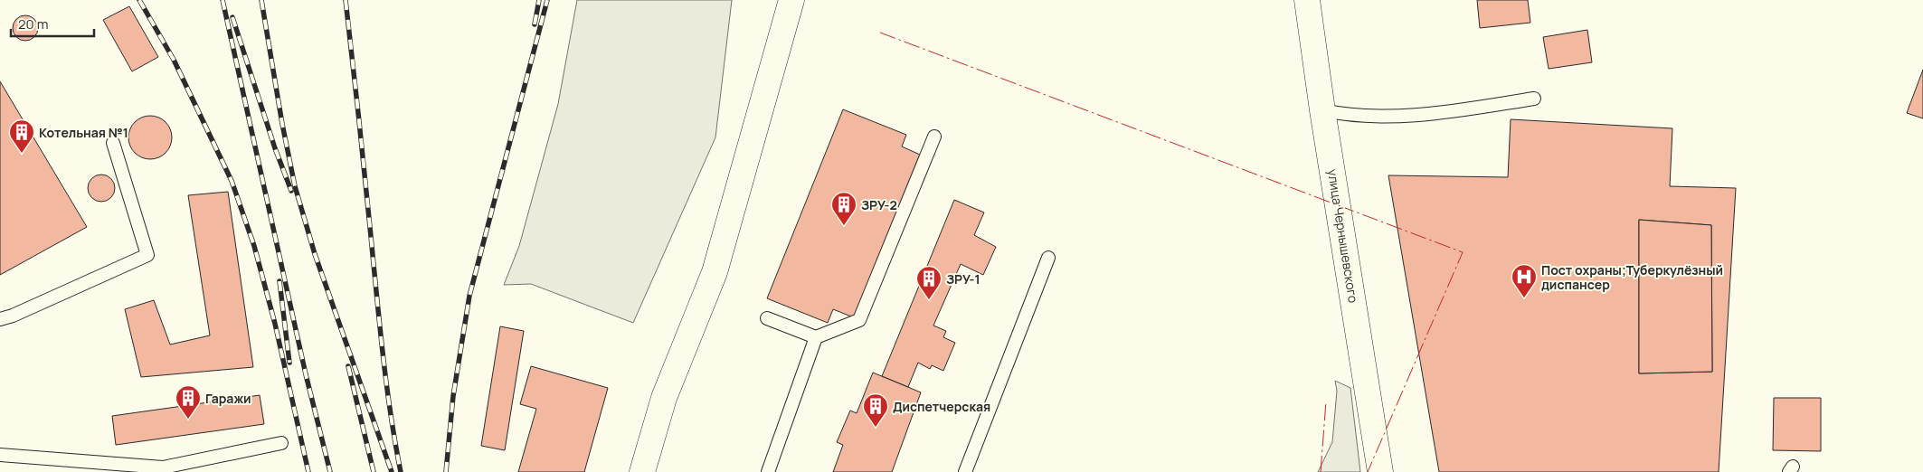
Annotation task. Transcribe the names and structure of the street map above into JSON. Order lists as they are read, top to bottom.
{
  "streets": {
    "street": ["улица Чернышевского"]
  },
  "places": {
    "building": [
      "Котельная №1",
      "ЗРУ-2",
      "ЗРУ-1",
      "Гаражи",
      "Диспетчерская"
    ],
    "hospital": ["Пост охраны;Туберкулёзный диспансер"]
  },
  "scale_bar": "20 m"
}
